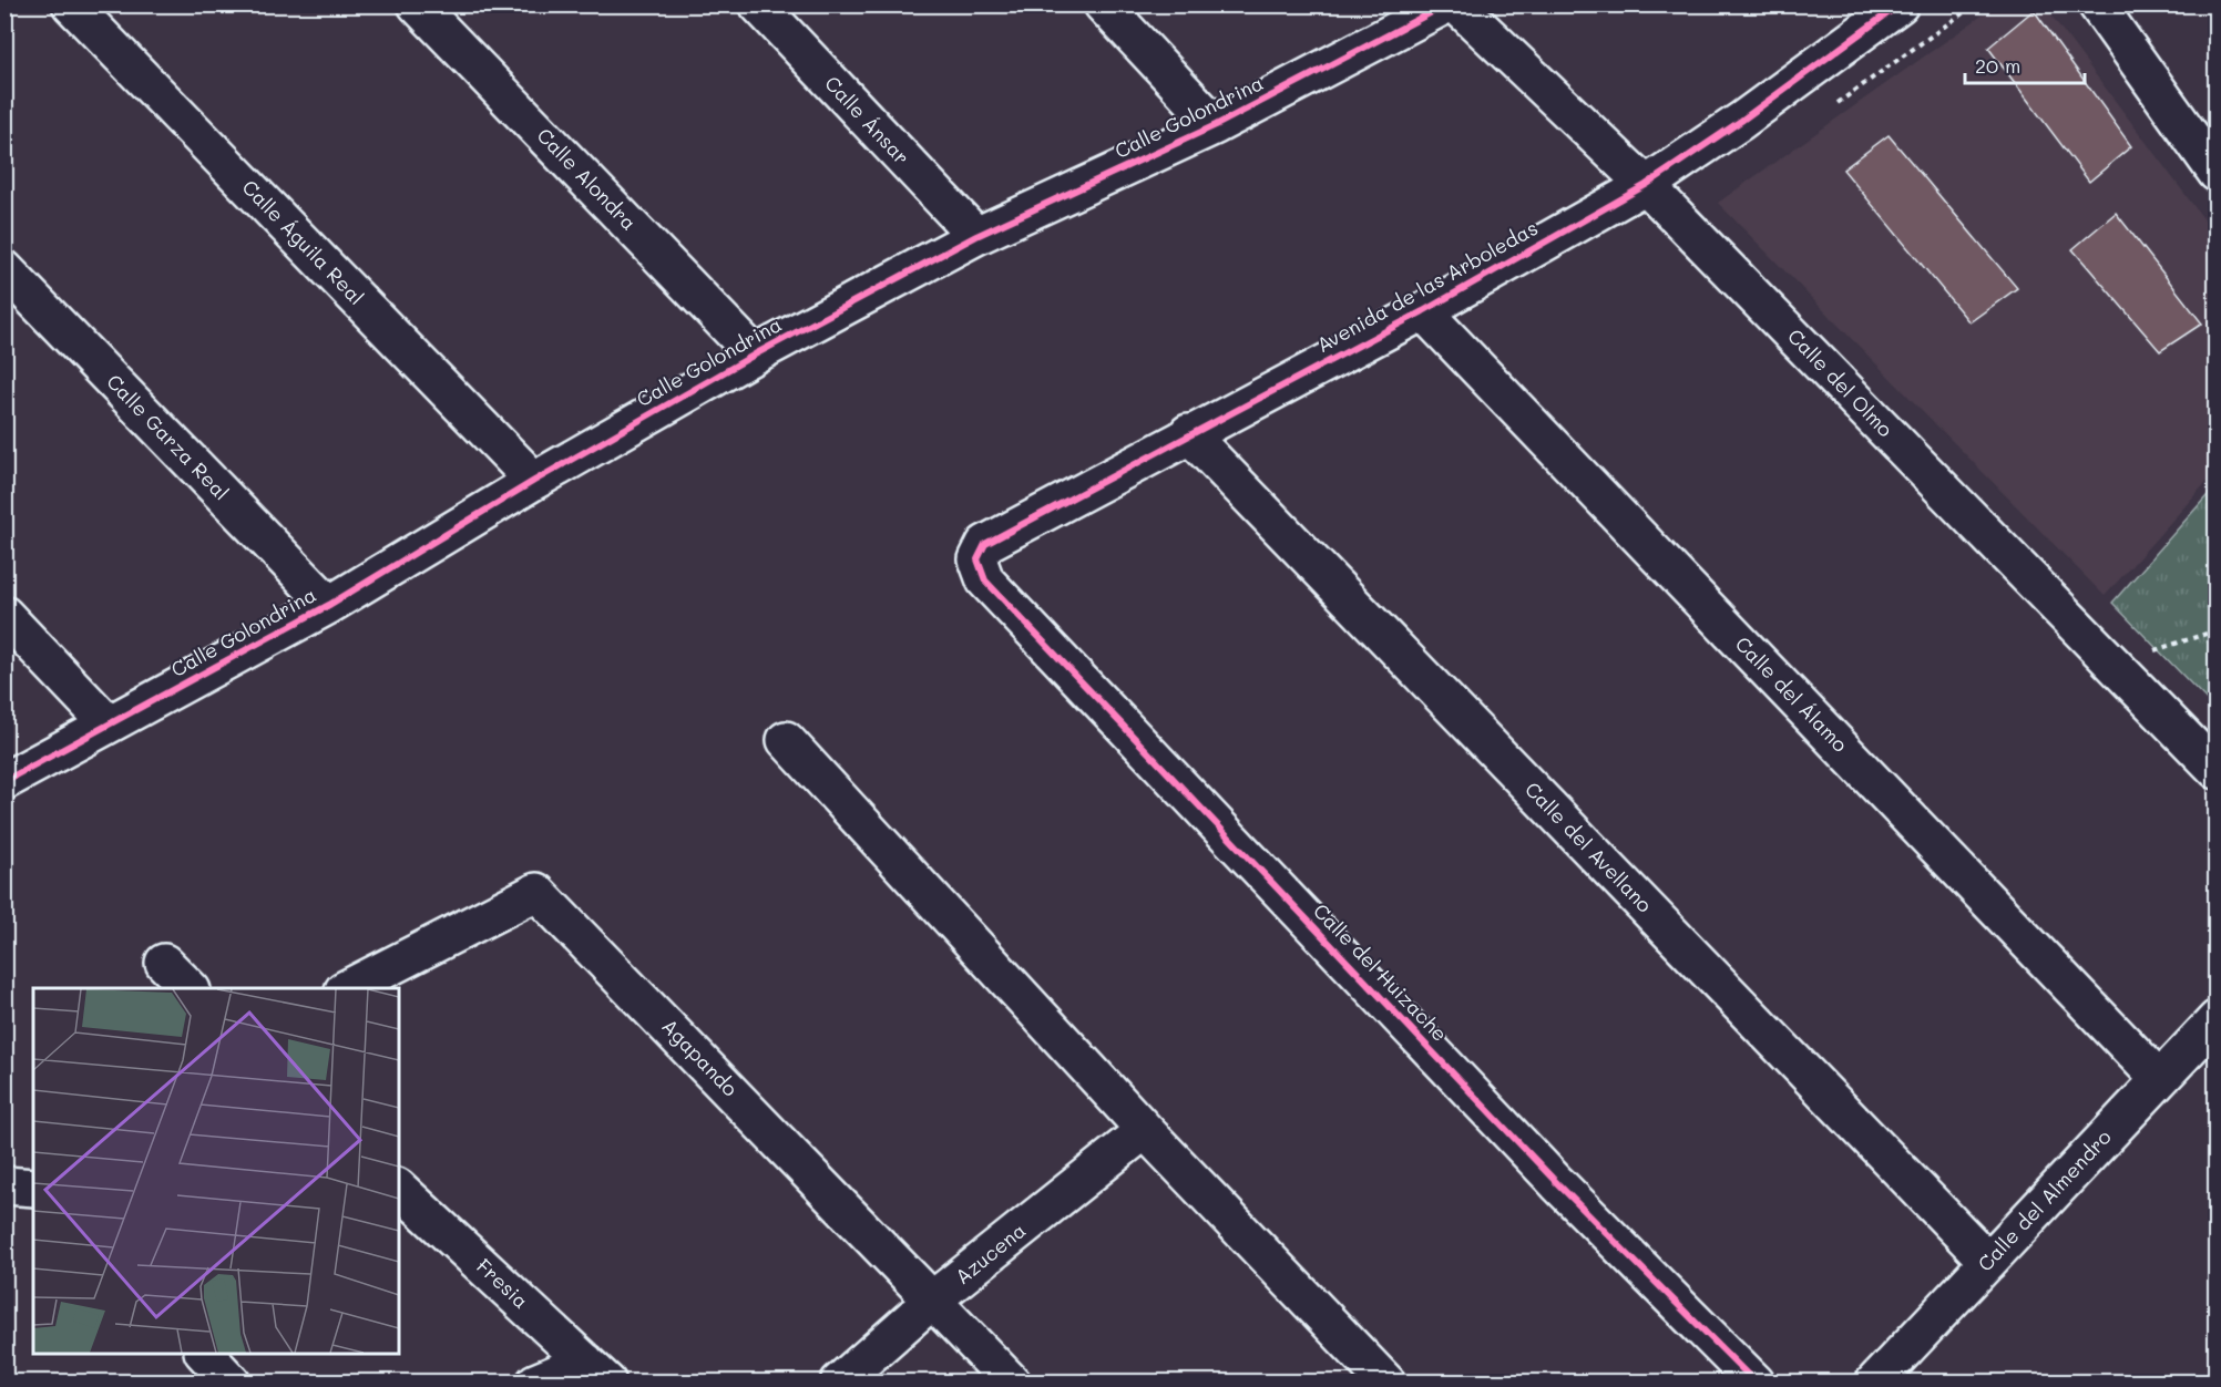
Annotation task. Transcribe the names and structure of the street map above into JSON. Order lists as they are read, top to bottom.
{
  "streets": {
    "street": [
      "Calle Golondrina",
      "Calle Ánsar",
      "Calle Alondra",
      "Calle Águila Real",
      "Avenida de las Arboledas",
      "Calle del Olmo",
      "Calle Garza Real",
      "Calle del Álamo",
      "Calle del Avellano",
      "Calle del Huizache",
      "Agapando",
      "Calle del Almendro",
      "Azucena",
      "Fresia"
    ]
  },
  "crossings": [
    ["Calle Golondrina", "Calle Ánsar"],
    ["Calle Golondrina", "Calle Alondra"],
    ["Calle Golondrina", "Calle Águila Real"],
    ["Calle Golondrina", "Calle Garza Real"],
    ["Avenida de las Arboledas", "Calle del Olmo"],
    ["Avenida de las Arboledas", "Calle del Álamo"],
    ["Avenida de las Arboledas", "Calle del Avellano"],
    ["Avenida de las Arboledas", "Calle del Huizache"],
    ["Calle del Álamo", "Calle del Almendro"],
    ["Calle del Avellano", "Calle del Almendro"],
    ["Agapando", "Azucena"]
  ],
  "scale_bar": "20 m"
}
